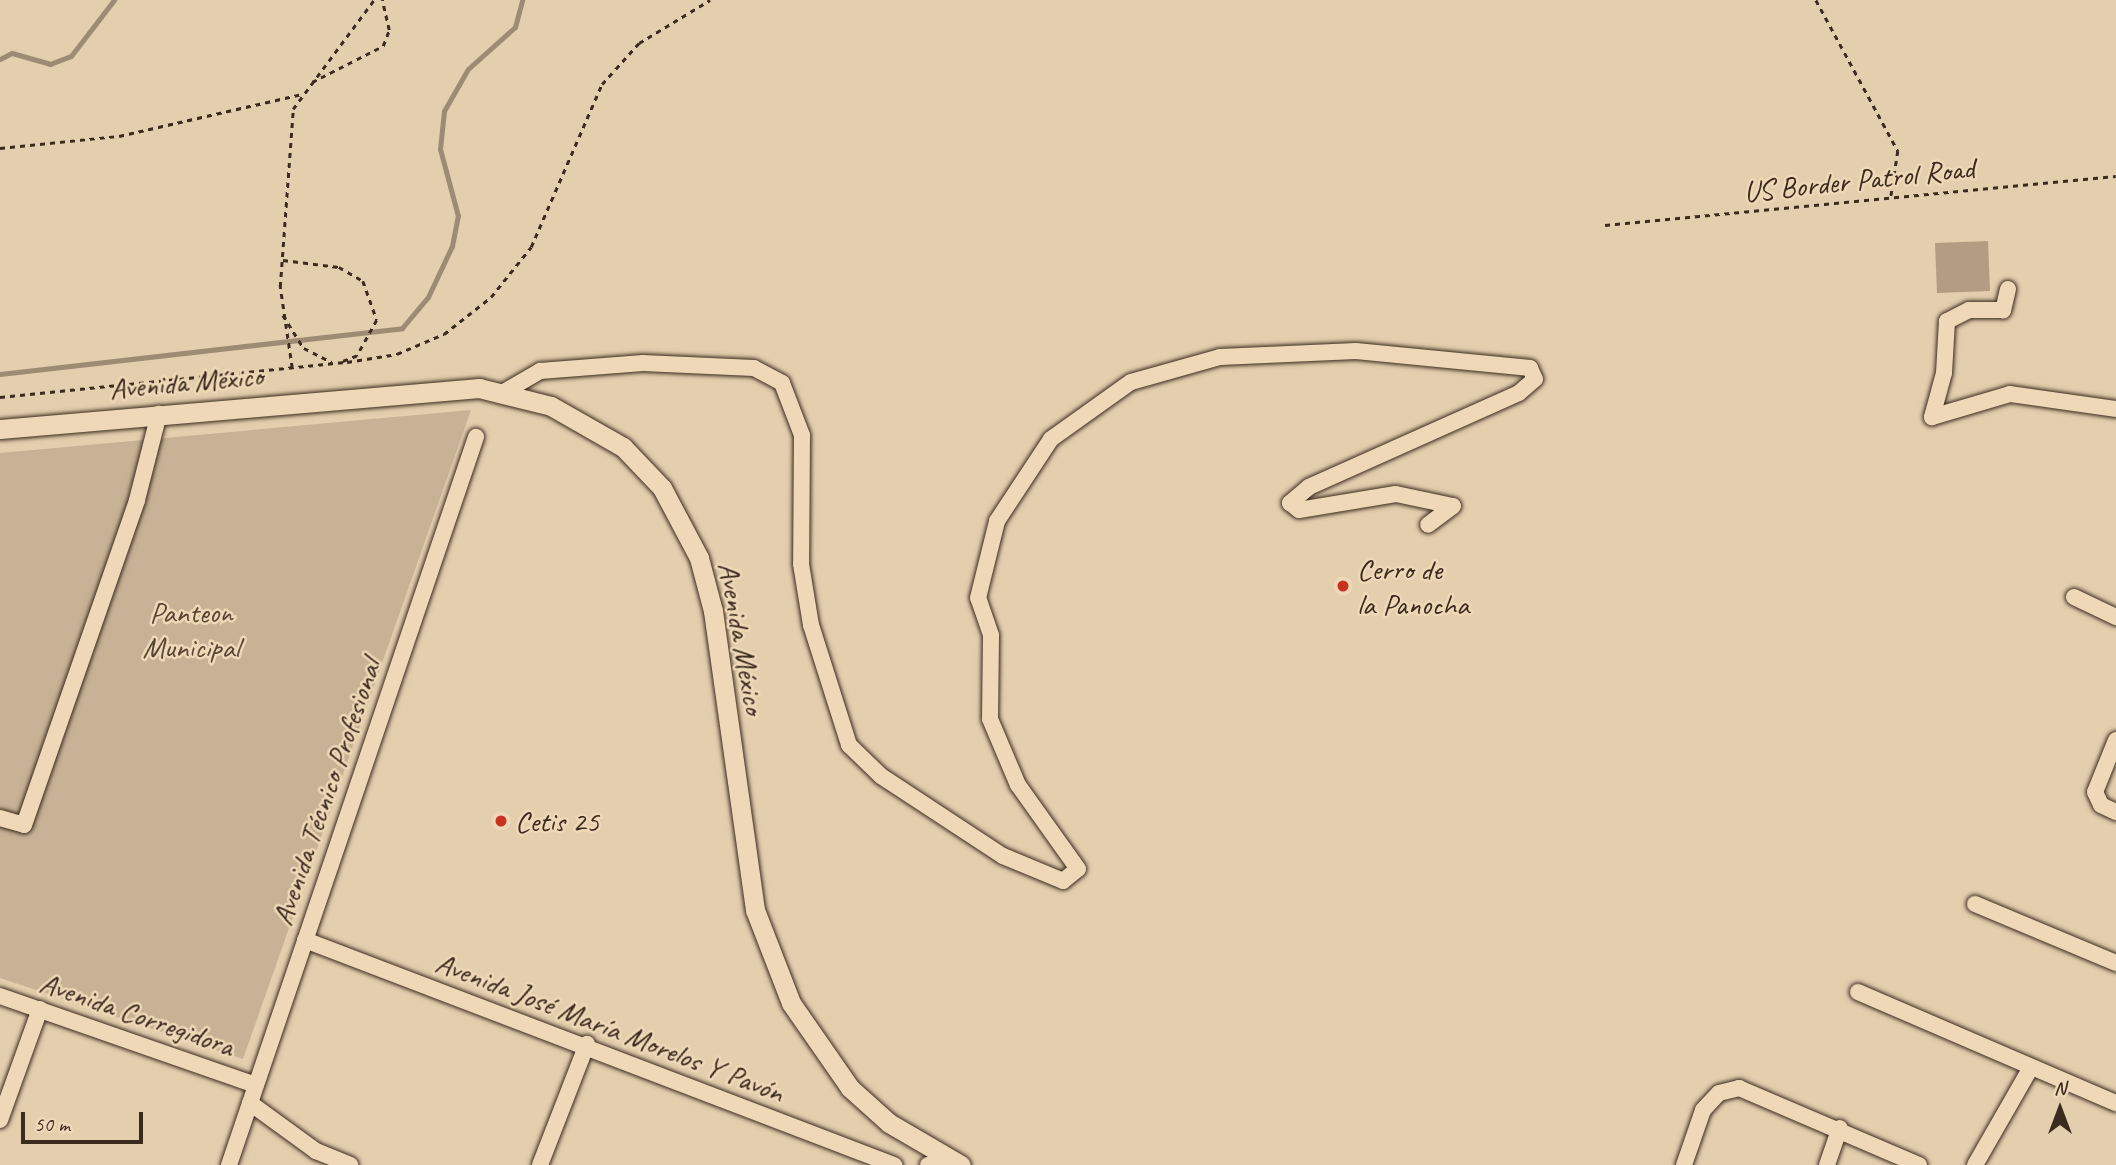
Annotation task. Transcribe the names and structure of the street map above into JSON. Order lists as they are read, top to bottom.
{
  "streets": {
    "main road": ["Avenida México"],
    "street": ["Avenida Técnico Profesional", "Avenida Corregidora", "Avenida José María Morelos Y Pavón"],
    "path": ["US Border Patrol Road"]
  },
  "crossings": [
    ["Avenida Técnico Profesional", "Avenida Corregidora"],
    ["Avenida Técnico Profesional", "Avenida José María Morelos Y Pavón"]
  ],
  "parks": ["Panteon Municipal"],
  "places": ["Cerro de la Panocha", "Cetis 25"],
  "scale_bar": "50 m",
  "north": "top"
}
